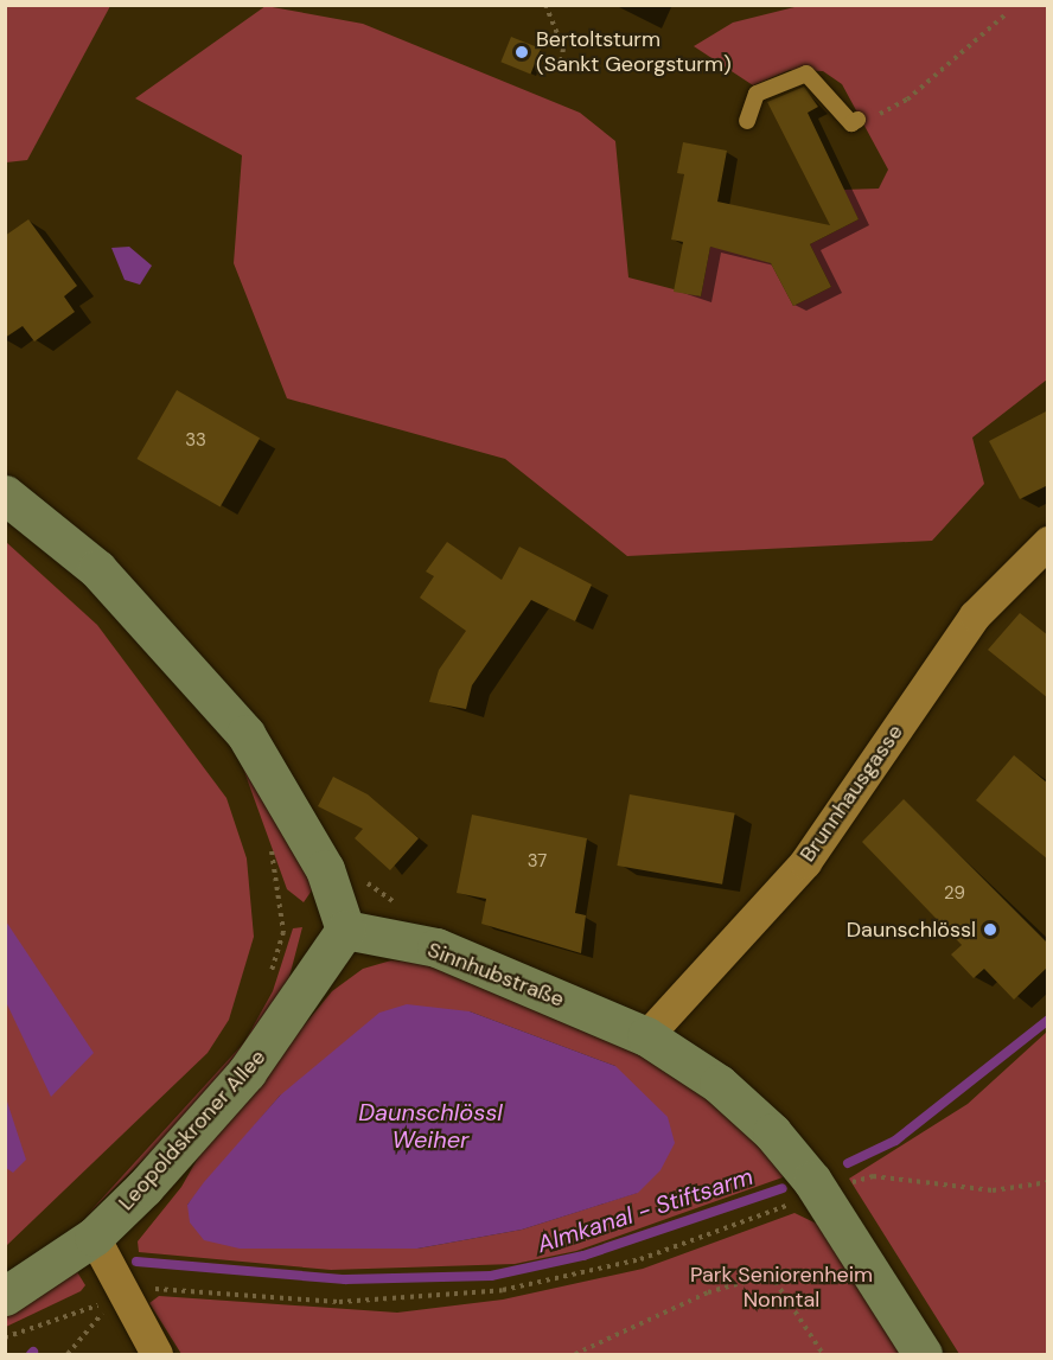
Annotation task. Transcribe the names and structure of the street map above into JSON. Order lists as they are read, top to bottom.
{
  "streets": {
    "street": ["Brunnhausgasse", "Sinnhubstraße", "Leopoldskroner Allee"]
  },
  "crossings": [
    ["Brunnhausgasse", "Sinnhubstraße"],
    ["Sinnhubstraße", "Leopoldskroner Allee"]
  ],
  "water": ["Daunschlössl Weiher", "Almkanal - Stiftsarm"],
  "parks": ["Park Seniorenheim Nonntal"],
  "places": ["Bertoltsturm (Sankt Georgsturm)", "Daunschlössl"],
  "house_numbers": ["33", "37", "29"]
}
